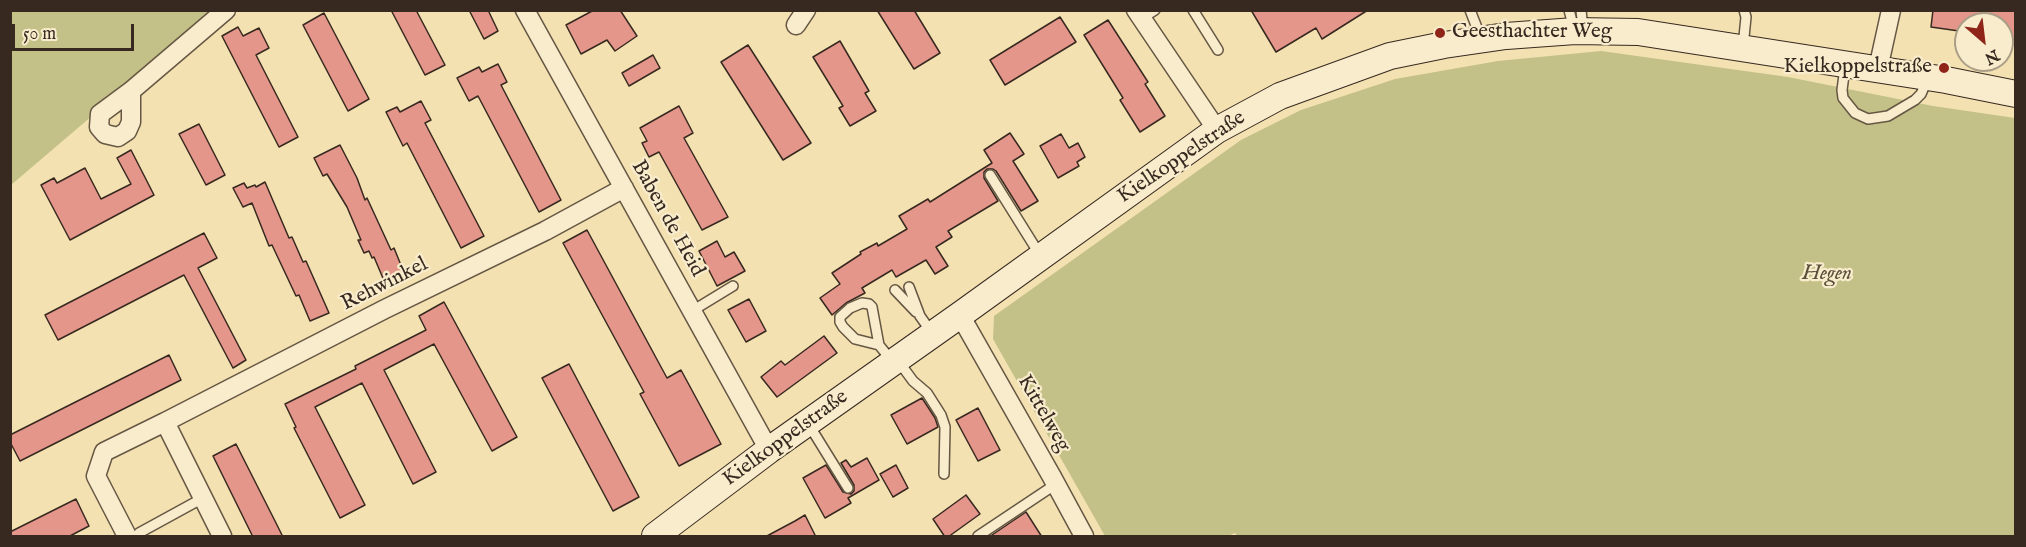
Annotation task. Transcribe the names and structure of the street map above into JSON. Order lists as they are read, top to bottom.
{
  "streets": {
    "street": [
      "Kielkoppelstraße",
      "Baben de Heid",
      "Rehwinkel",
      "Kittelweg"
    ]
  },
  "crossings": [
    ["Kielkoppelstraße", "Baben de Heid"],
    ["Kielkoppelstraße", "Kittelweg"],
    ["Baben de Heid", "Rehwinkel"]
  ],
  "parks": ["Hegen"],
  "places": ["Geesthachter Weg", "Kielkoppelstraße"],
  "scale_bar": "50 m",
  "north": "bottom right"
}
